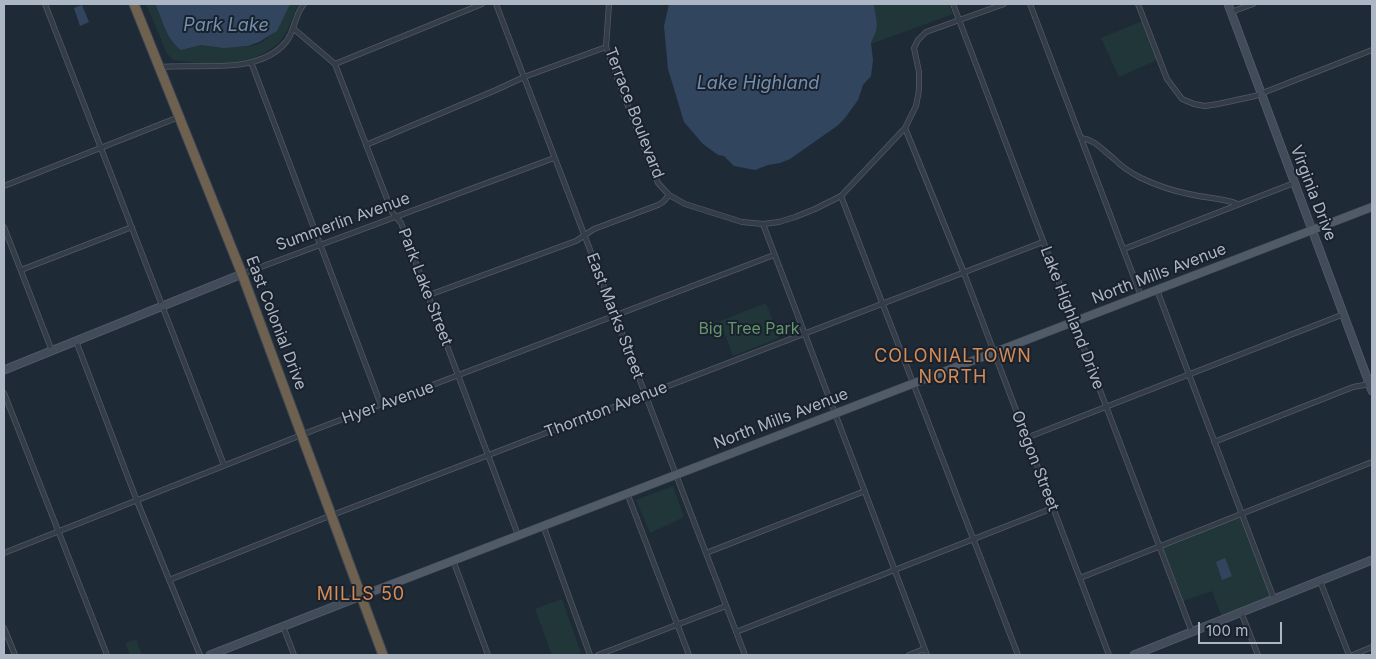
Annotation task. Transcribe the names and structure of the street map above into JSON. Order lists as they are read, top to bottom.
{
  "streets": {
    "highway": ["East Colonial Drive"],
    "main road": ["North Mills Avenue"],
    "street": [
      "Terrace Boulevard",
      "Virginia Drive",
      "Summerlin Avenue",
      "Park Lake Street",
      "East Marks Street",
      "Lake Highland Drive",
      "Hyer Avenue",
      "Thornton Avenue",
      "Oregon Street"
    ]
  },
  "crossings": [
    ["Terrace Boulevard", "Lake Highland Drive"],
    ["Terrace Boulevard", "Oregon Street"],
    ["Virginia Drive", "North Mills Avenue"],
    ["Summerlin Avenue", "Park Lake Street"],
    ["Summerlin Avenue", "East Marks Street"],
    ["Summerlin Avenue", "East Colonial Drive"],
    ["North Mills Avenue", "Park Lake Street"],
    ["North Mills Avenue", "East Marks Street"],
    ["North Mills Avenue", "Lake Highland Drive"],
    ["North Mills Avenue", "East Colonial Drive"],
    ["North Mills Avenue", "Oregon Street"],
    ["Park Lake Street", "Hyer Avenue"],
    ["Park Lake Street", "Thornton Avenue"],
    ["East Marks Street", "Hyer Avenue"],
    ["East Marks Street", "Thornton Avenue"],
    ["Lake Highland Drive", "Thornton Avenue"],
    ["East Colonial Drive", "Hyer Avenue"],
    ["East Colonial Drive", "Thornton Avenue"],
    ["Thornton Avenue", "Oregon Street"]
  ],
  "districts": ["COLONIALTOWN NORTH", "MILLS 50"],
  "water": ["Park Lake", "Lake Highland"],
  "parks": ["Big Tree Park"],
  "scale_bar": "100 m"
}
